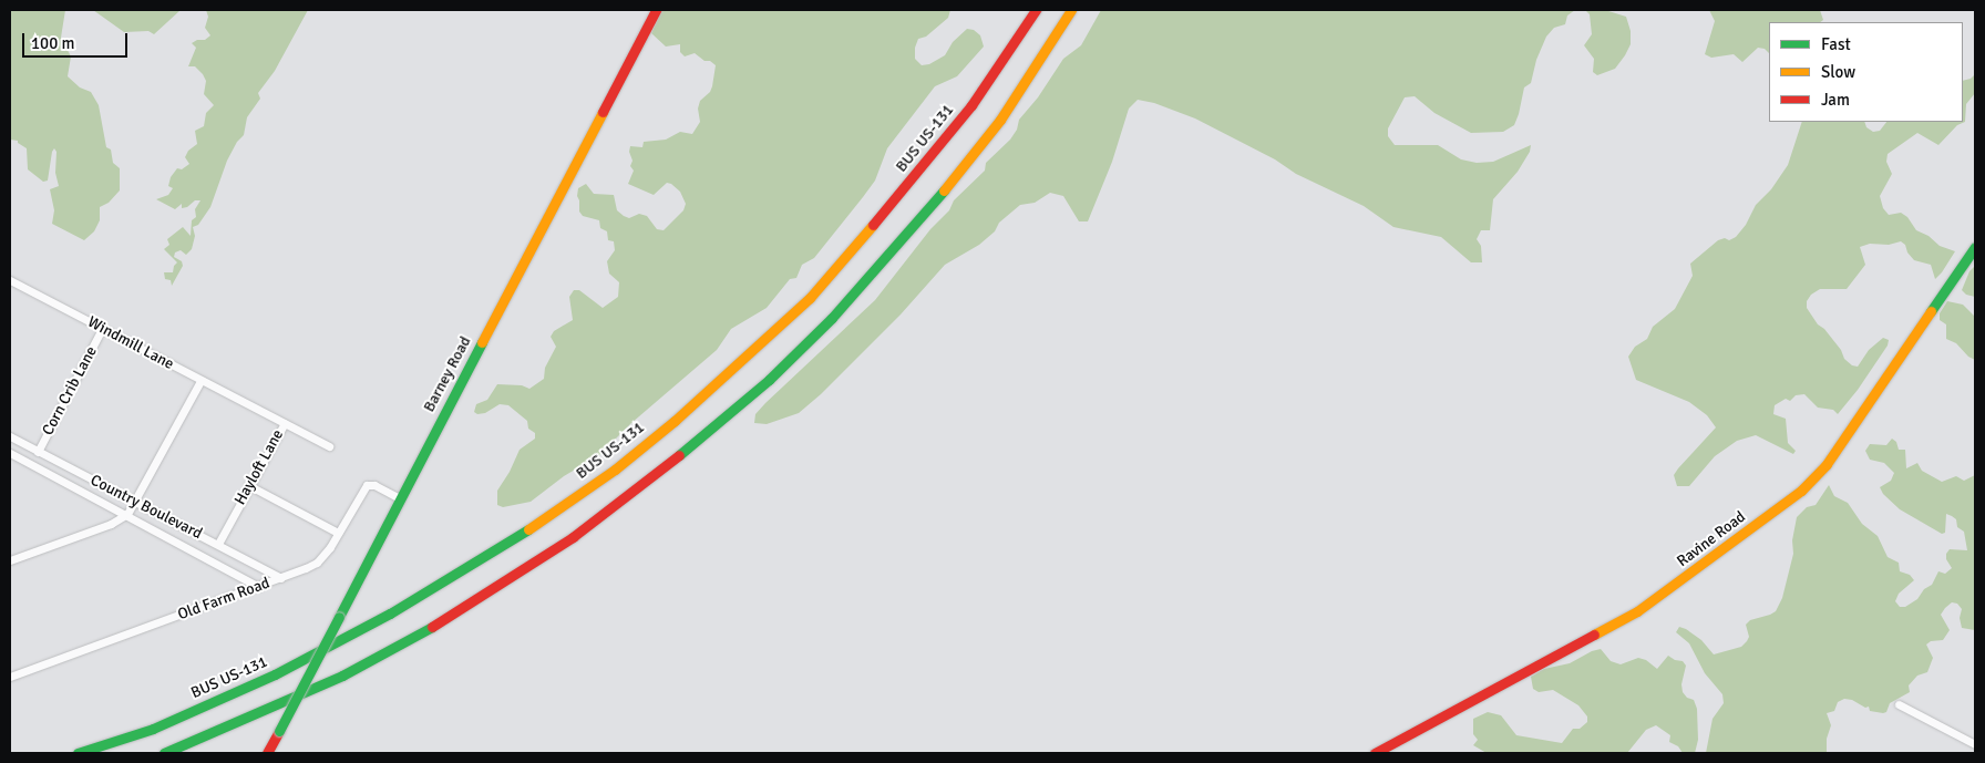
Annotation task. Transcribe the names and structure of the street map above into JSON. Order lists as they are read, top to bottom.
{
  "streets": {
    "main road": ["BUS US-131", "Barney Road", "Ravine Road"],
    "street": [
      "Windmill Lane",
      "Corn Crib Lane",
      "Hayloft Lane",
      "Country Boulevard",
      "Old Farm Road"
    ]
  },
  "crossings": [
    ["Windmill Lane", "Corn Crib Lane"],
    ["Windmill Lane", "Hayloft Lane"],
    ["Barney Road", "Old Farm Road"],
    ["Corn Crib Lane", "Country Boulevard"],
    ["Hayloft Lane", "Country Boulevard"],
    ["Country Boulevard", "Old Farm Road"]
  ],
  "legend": ["Fast", "Slow", "Jam"],
  "scale_bar": "100 m"
}
